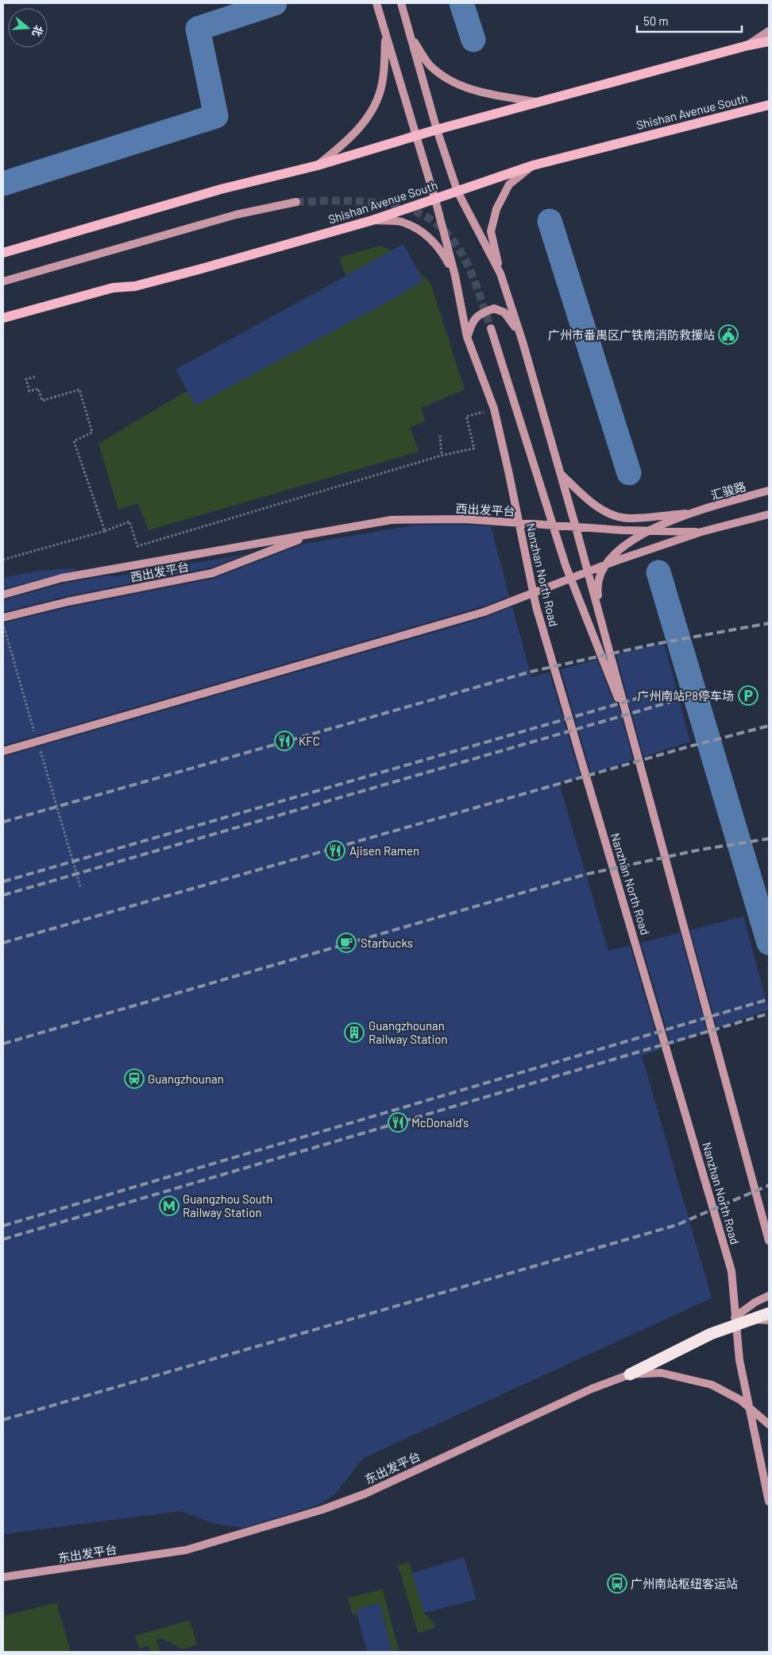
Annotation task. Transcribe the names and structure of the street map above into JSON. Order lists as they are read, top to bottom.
{
  "streets": {
    "main road": [
      "Shishan Avenue South",
      "汇骏路",
      "西出发平台",
      "Nanzhan North Road",
      "东出发平台"
    ]
  },
  "places": {
    "public building": ["广州市番禺区广铁南消防救援站"],
    "parking": ["广州南站P8停车场"],
    "restaurant": ["KFC", "Ajisen Ramen", "McDonald's"],
    "cafe": ["Starbucks"],
    "building": ["Guangzhounan Railway Station"],
    "station": ["Guangzhounan"],
    "metro station": ["Guangzhou South Railway Station"],
    "bus stop": ["广州南站枢纽客运站"]
  },
  "scale_bar": "50 m",
  "north": "right"
}
